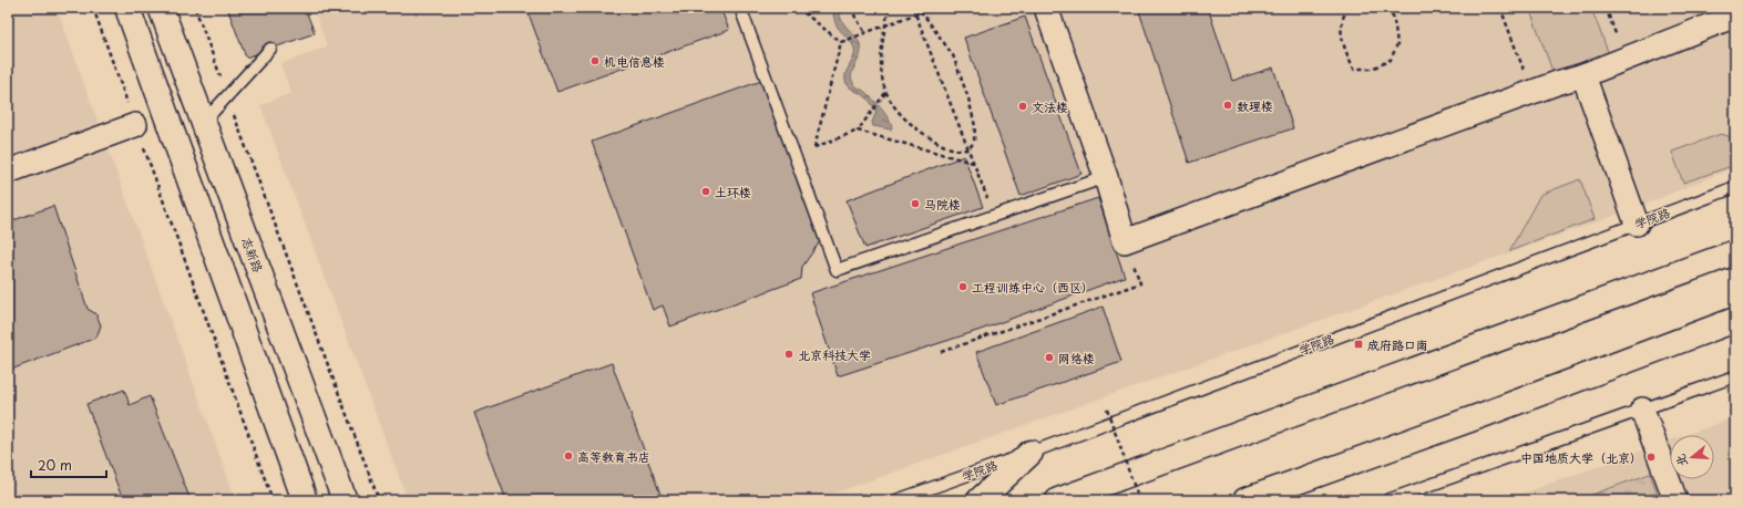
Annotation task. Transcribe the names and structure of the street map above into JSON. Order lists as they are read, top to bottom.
{
  "streets": {
    "main road": ["志新路"],
    "lane": ["学院路"]
  },
  "places": {
    "other": [
      "机电信息楼",
      "数理楼",
      "文法楼",
      "土环楼",
      "马院楼",
      "工程训练中心（西区）",
      "北京科技大学",
      "网络楼",
      "高等教育书店",
      "中国地质大学（北京）"
    ],
    "transit": ["成府路口南"]
  },
  "scale_bar": "20 m",
  "north": "left"
}
